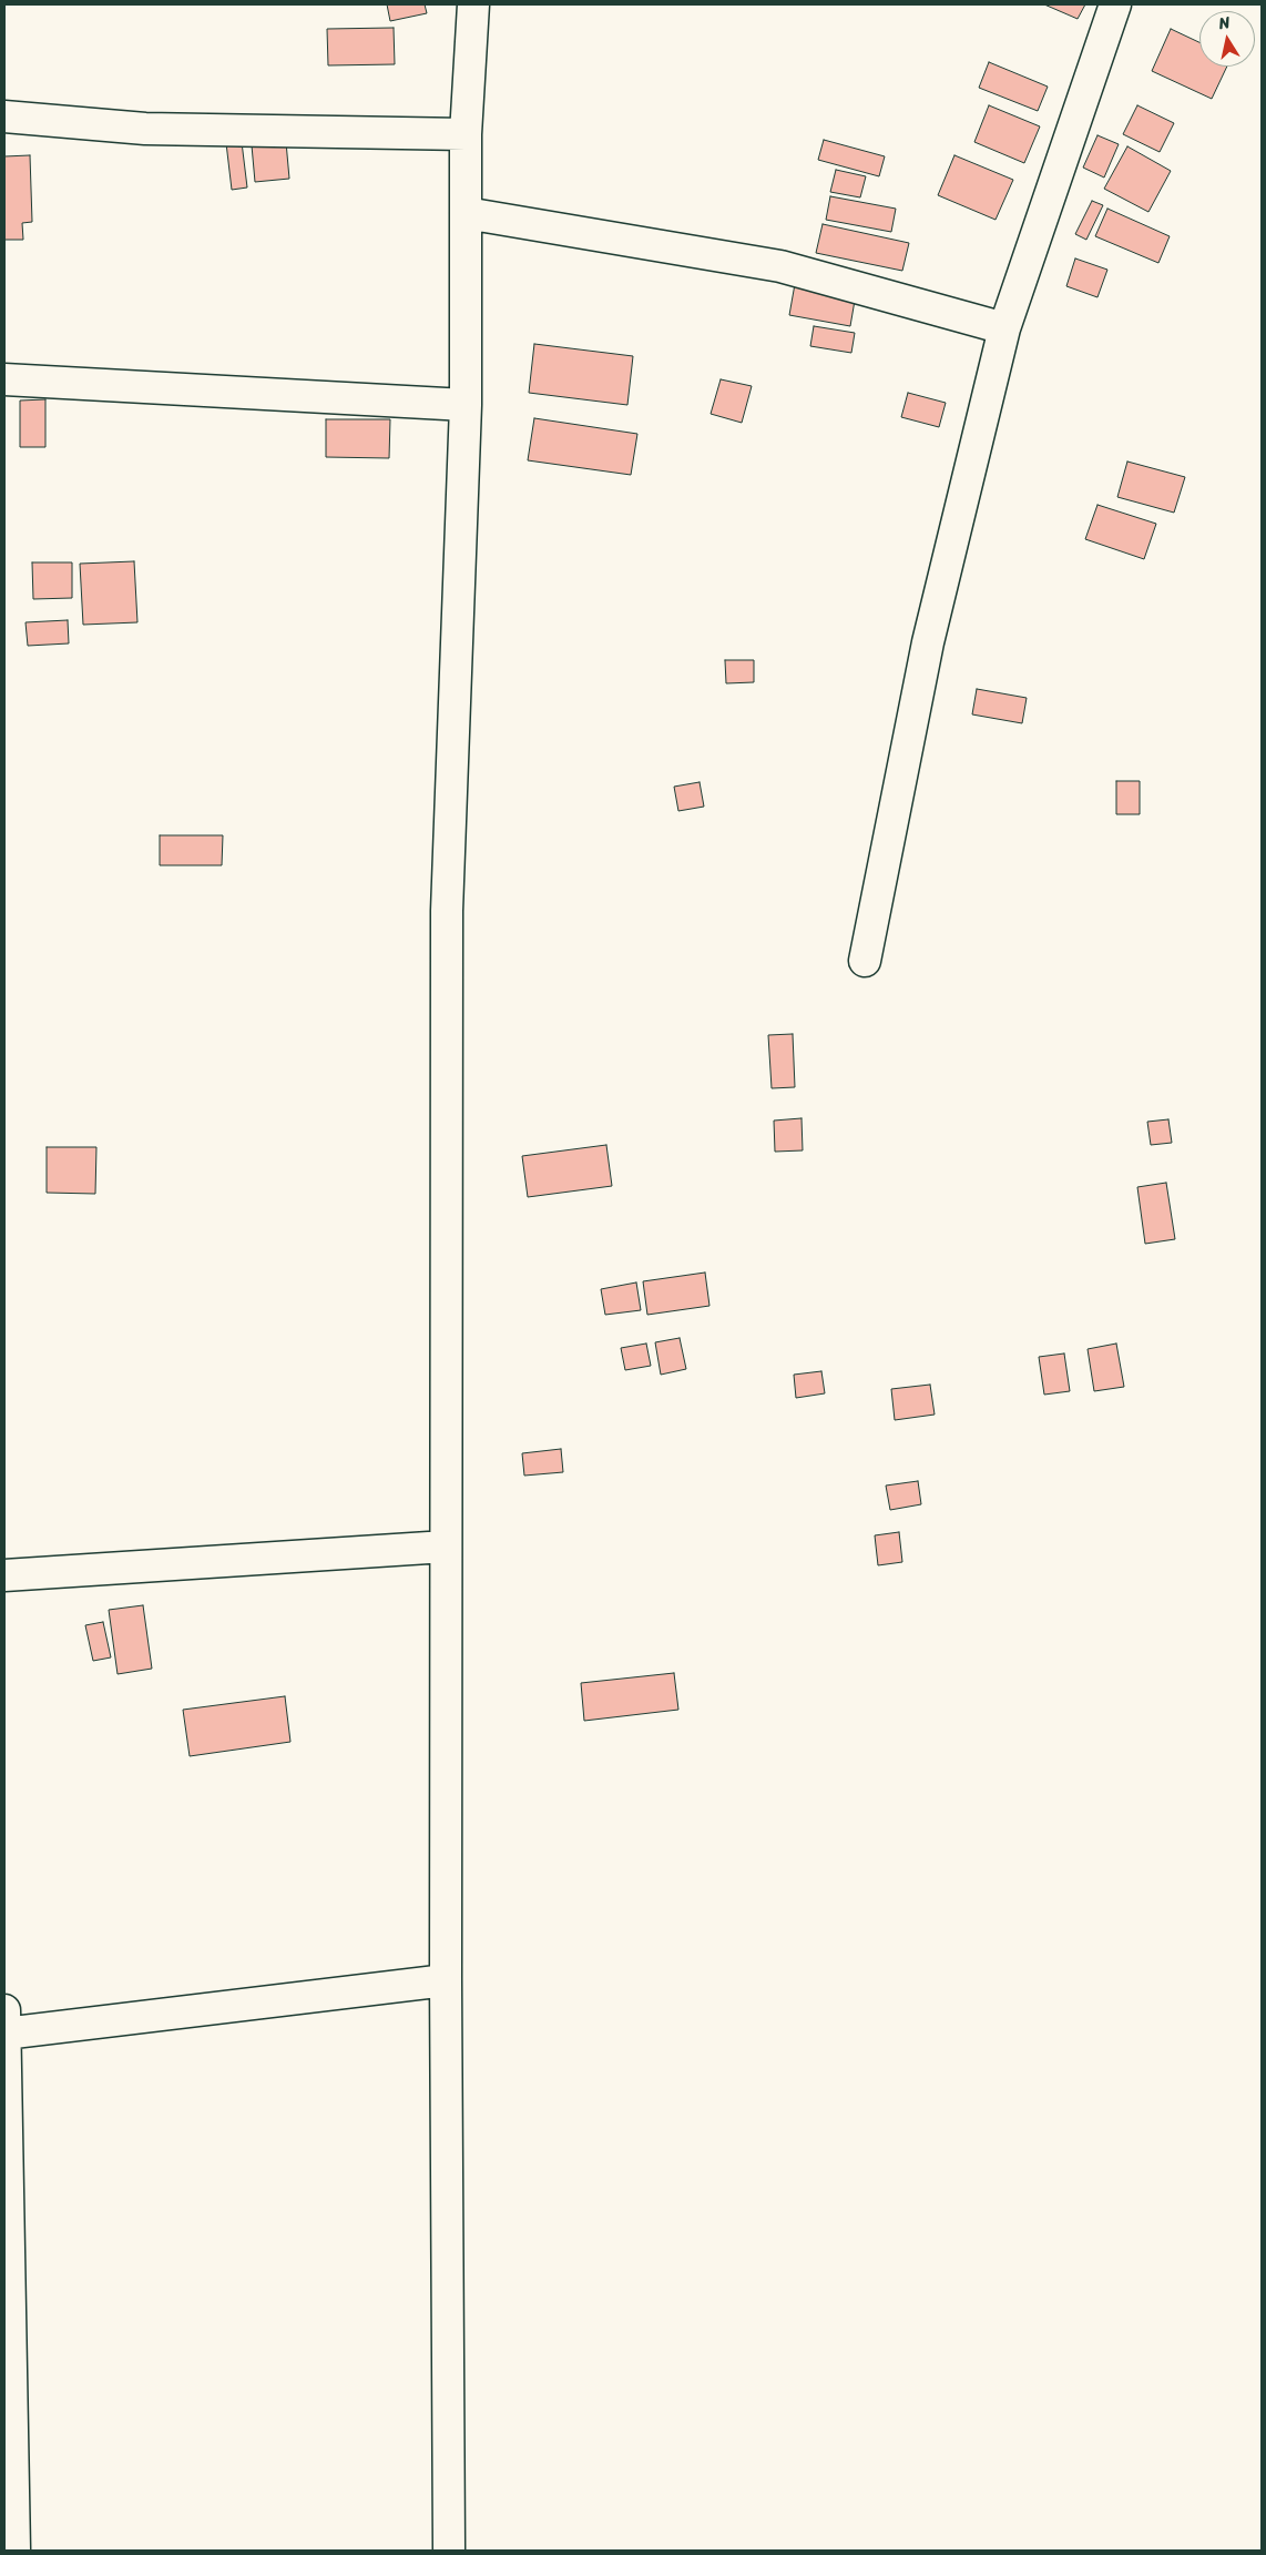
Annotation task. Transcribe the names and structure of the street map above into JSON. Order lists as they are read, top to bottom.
{
  "north": "top"
}
